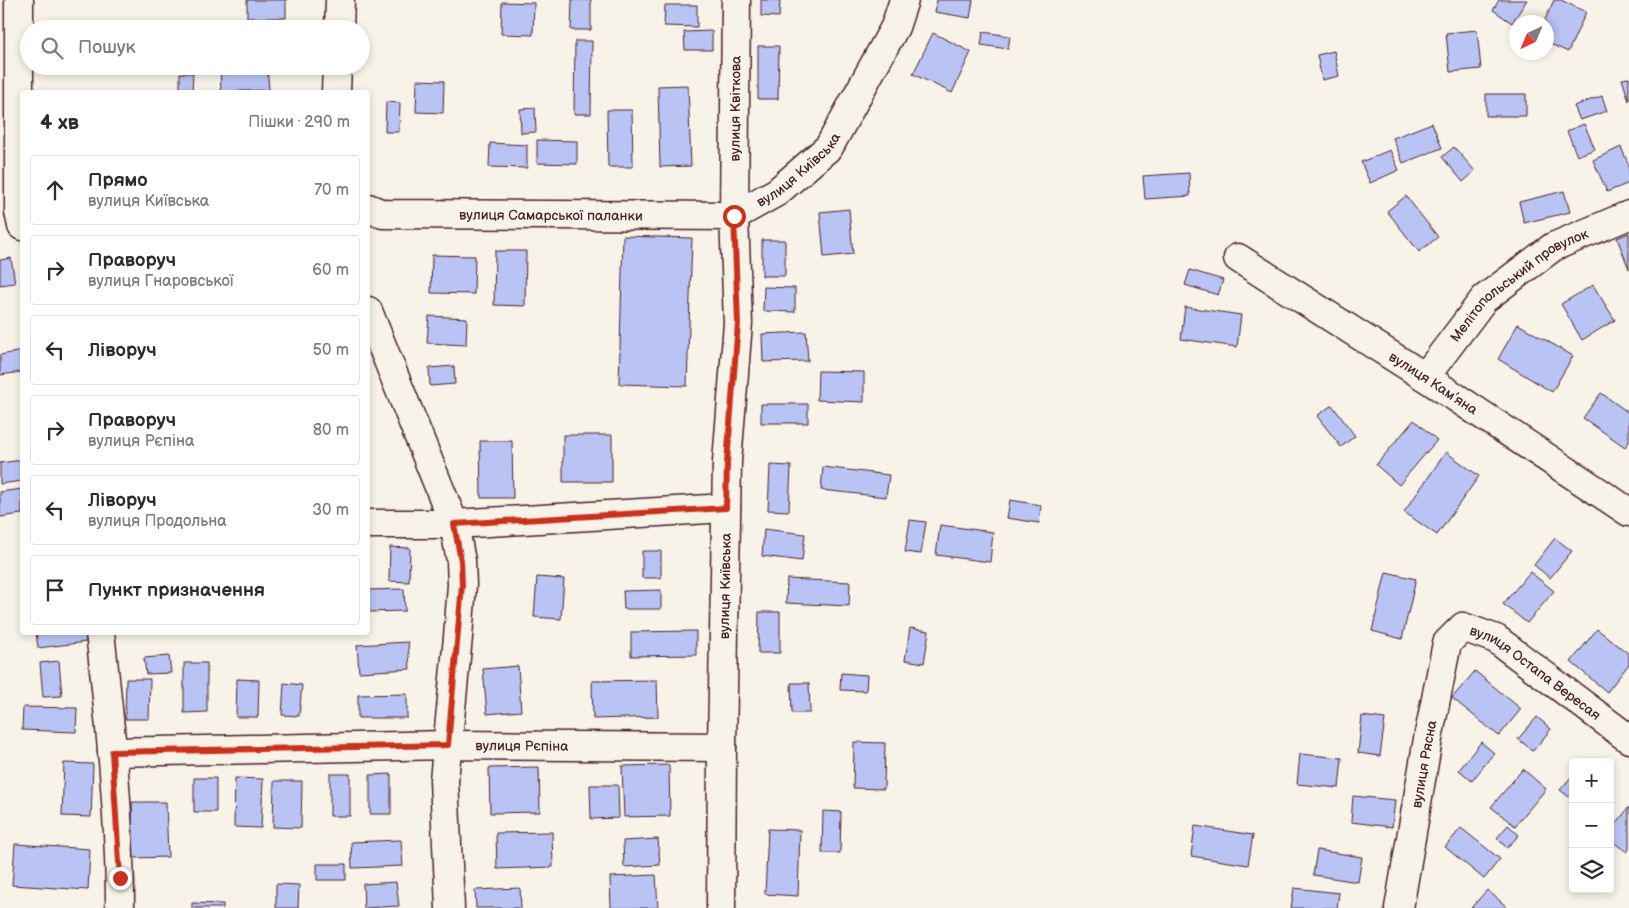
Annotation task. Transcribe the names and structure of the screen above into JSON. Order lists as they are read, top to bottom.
{
  "streets": {
    "street": [
      "вулиця Квіткова",
      "вулиця Київська",
      "вулиця Самарської паланки",
      "Мелітопольський провулок",
      "вулиця Кам’яна",
      "вулиця Остапа Вересая",
      "вулиця Рєпіна",
      "вулиця Рясна"
    ]
  },
  "crossings": [
    ["вулиця Квіткова", "вулиця Київська"],
    ["вулиця Квіткова", "вулиця Самарської паланки"],
    ["вулиця Київська", "вулиця Самарської паланки"],
    ["вулиця Київська", "вулиця Рєпіна"],
    ["Мелітопольський провулок", "вулиця Кам’яна"],
    ["вулиця Остапа Вересая", "вулиця Рясна"]
  ],
  "north": "bottom left",
  "page": {
    "search": "Пошук",
    "heading": ["4 хв", "Пішки · 290 m"],
    "list": [
      ["Прямо", "вулиця Київська", "70 m"],
      ["Праворуч", "вулиця Гнаровської", "60 m"],
      ["Ліворуч", "50 m"],
      ["Праворуч", "вулиця Рєпіна", "80 m"],
      ["Ліворуч", "вулиця Продольна", "30 m"],
      "Пункт призначення"
    ],
    "map_buttons": ["+", "−"]
  }
}
